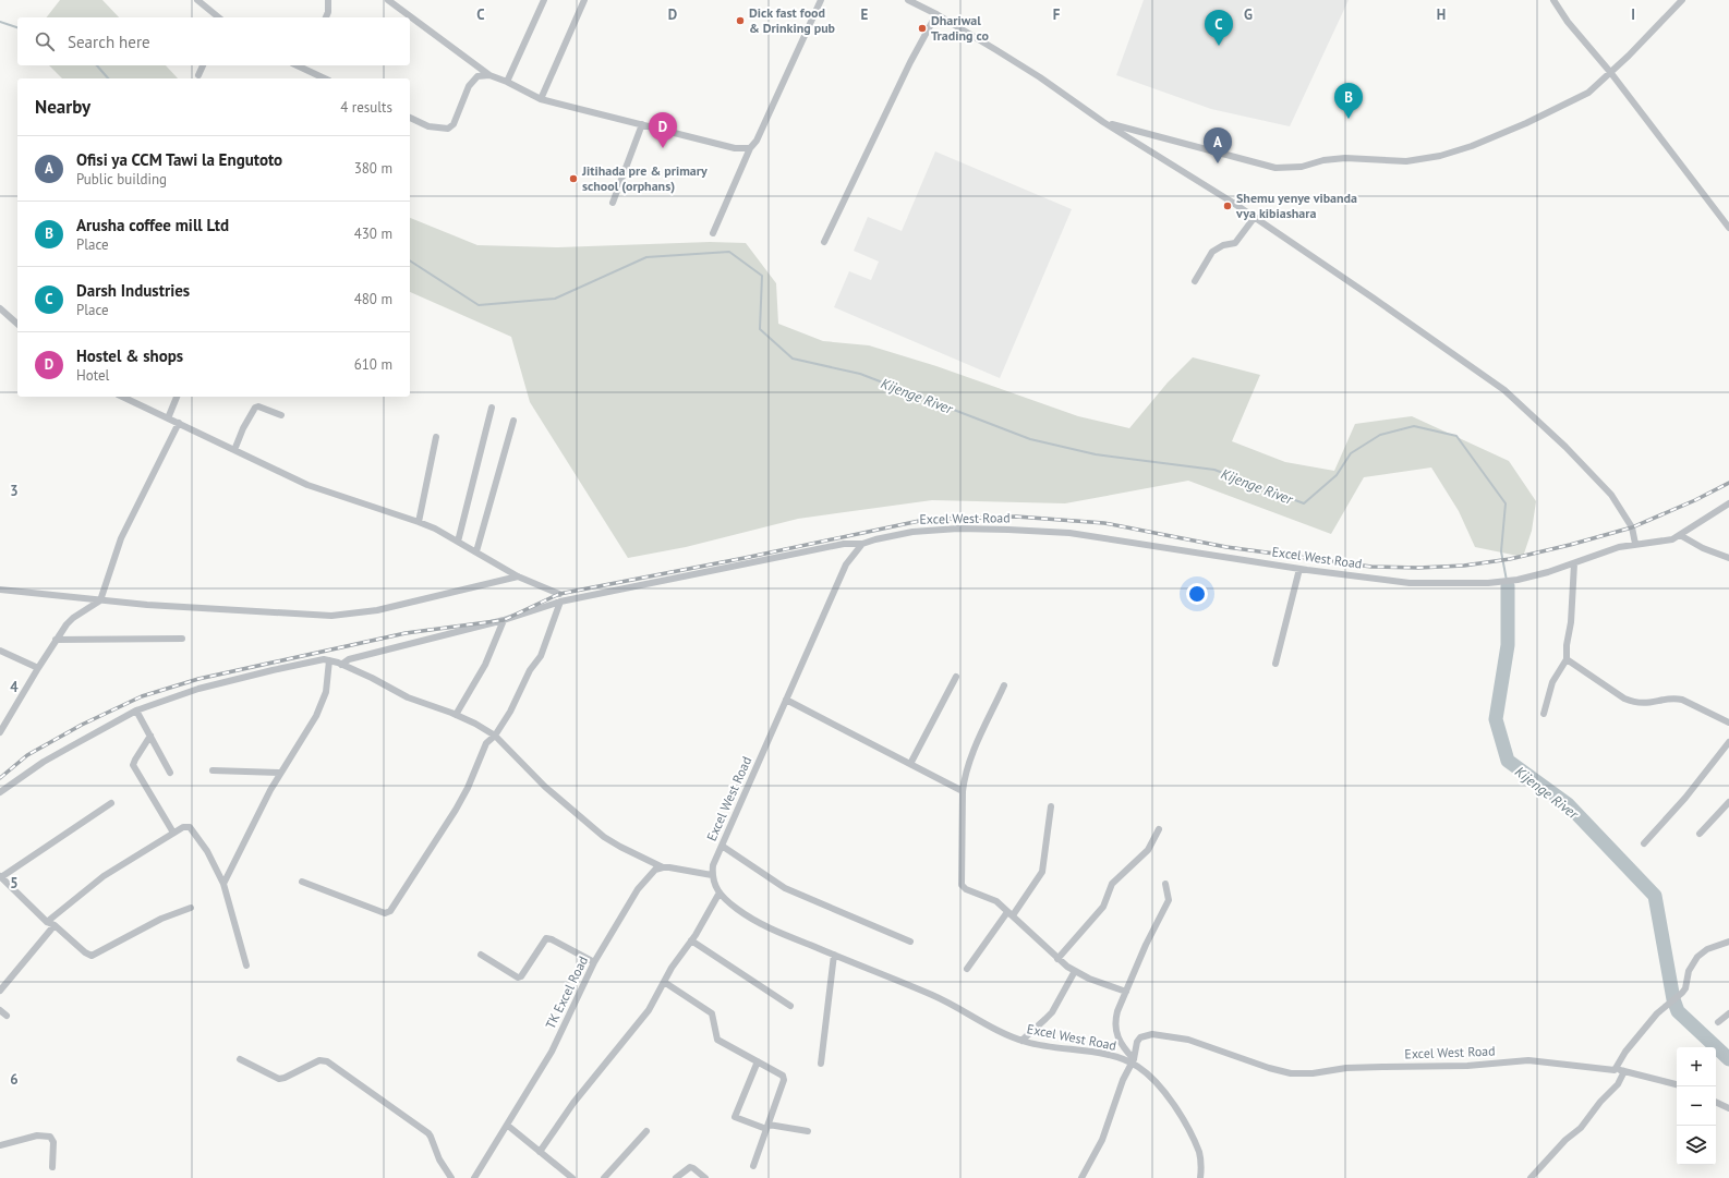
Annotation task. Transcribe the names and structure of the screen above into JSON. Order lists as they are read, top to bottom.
{
  "streets": {
    "street": ["Excel West Road", "TK Excel Road"]
  },
  "water": ["Kijenge River"],
  "places": [
    "Dick fast food & Drinking pub",
    "Dhariwal Trading co",
    "Jitihada pre & primary school (orphans)",
    "Shemu yenye vibanda vya kibiashara"
  ],
  "page": {
    "pins": [
      "C",
      "B",
      "D",
      "A"
    ],
    "search": "Search here",
    "heading": ["Nearby", "4 results"],
    "list": [
      {
        "mark": "A",
        "name": "Ofisi ya CCM Tawi la Engutoto",
        "note": "Public building",
        "value": "380 m"
      },
      {
        "mark": "B",
        "name": "Arusha coffee mill Ltd",
        "note": "Place",
        "value": "430 m"
      },
      {
        "mark": "C",
        "name": "Darsh Industries",
        "note": "Place",
        "value": "480 m"
      },
      {
        "mark": "D",
        "name": "Hostel & shops",
        "note": "Hotel",
        "value": "610 m"
      }
    ],
    "map_buttons": ["+", "−"]
  },
  "grid": {
    "columns": [
      "C",
      "D",
      "E",
      "F",
      "G",
      "H",
      "I"
    ],
    "rows": [
      "3",
      "4",
      "5",
      "6"
    ]
  }
}
